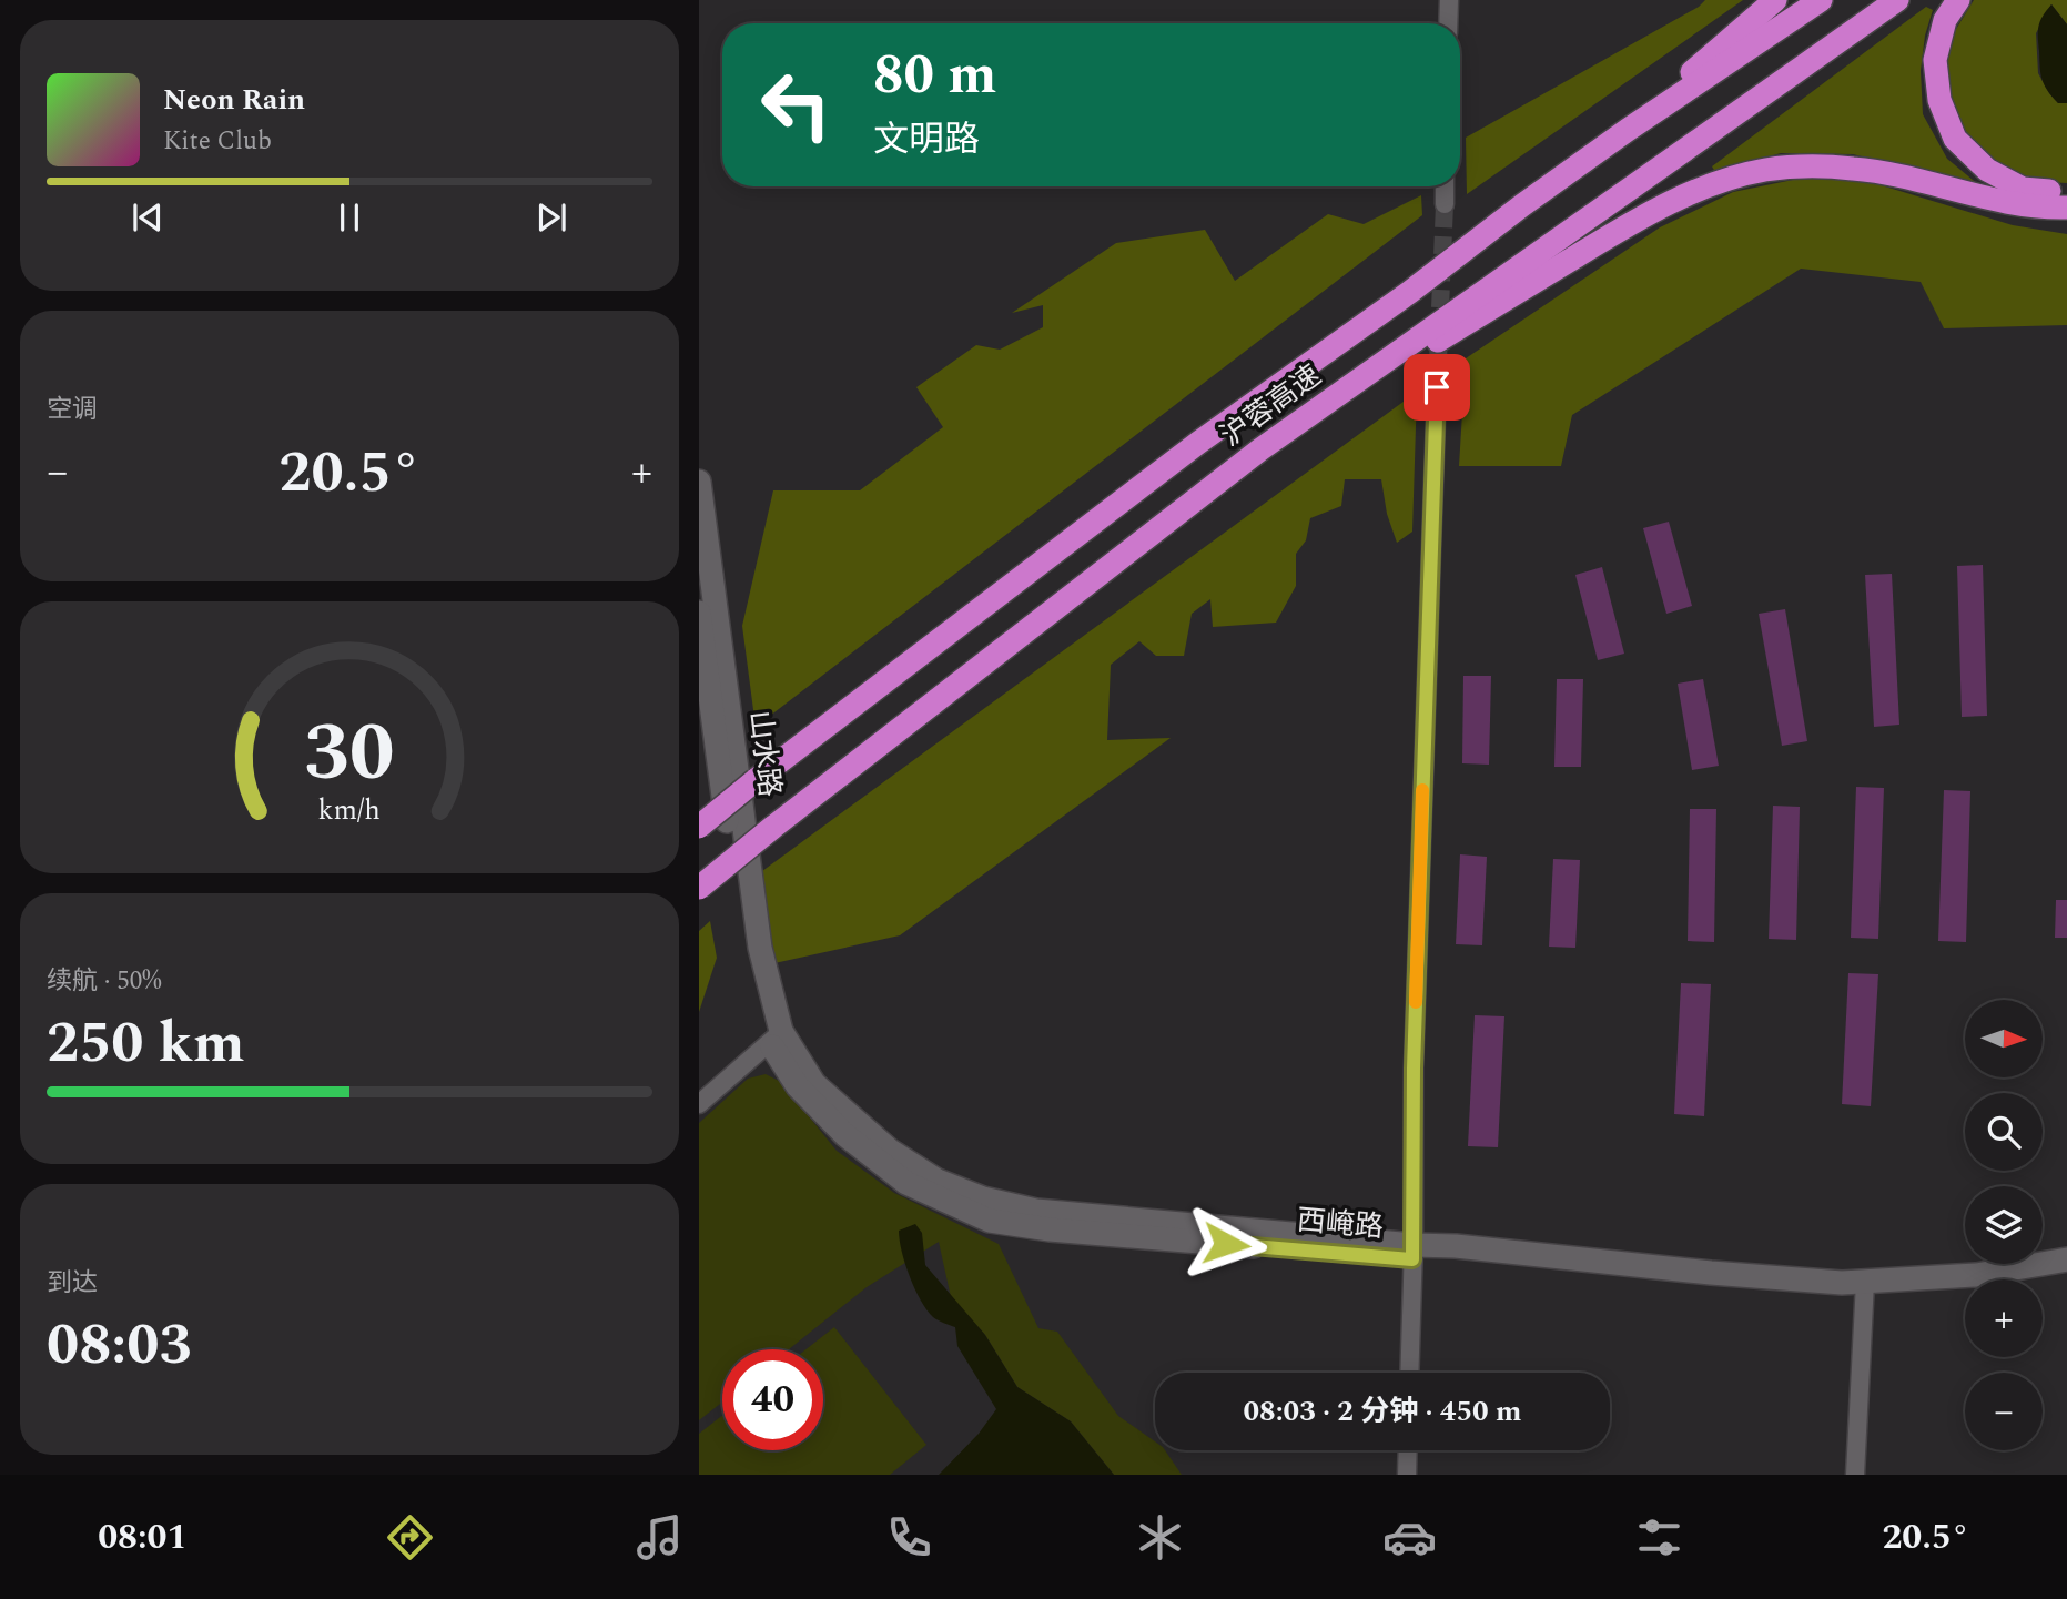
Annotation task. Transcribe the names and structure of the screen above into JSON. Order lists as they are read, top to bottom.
{
  "streets": {
    "highway": ["沪蓉高速"],
    "street": ["山水路", "西崦路"]
  },
  "crossings": [
    ["山水路", "西崦路"]
  ],
  "north": "right",
  "page": {
    "turn": ["80 m", "文明路"],
    "song": ["Neon Rain", "Kite Club"],
    "tile": [
      "空调",
      ["续航 · 50%", "250 km"],
      ["到达", "08:03"]
    ],
    "heat": ["−", "20.5°", "+"],
    "map_buttons": ["+", "−"],
    "limit": "40",
    "trip": "08:03 · 2 分钟 · 450 m",
    "tabs": ["08:01", "20.5°"],
    "gauge": ["30", "km/h"]
  }
}
